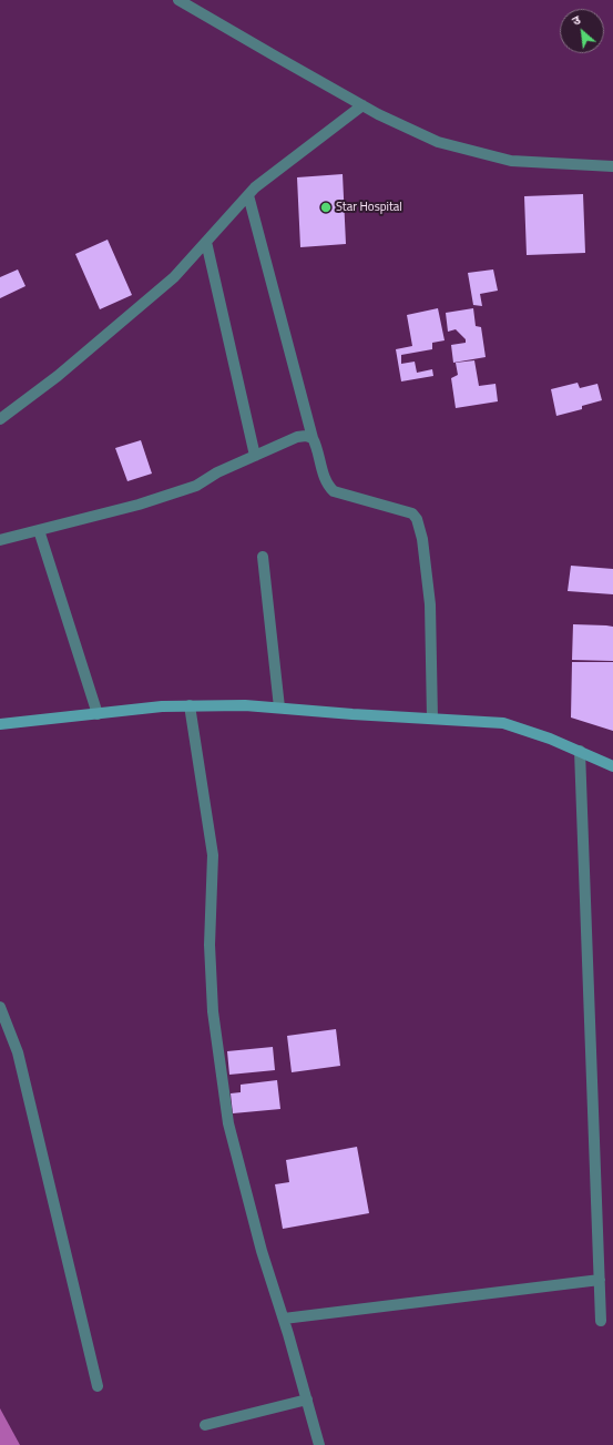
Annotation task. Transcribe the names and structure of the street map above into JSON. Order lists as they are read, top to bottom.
{
  "places": ["Star Hospital"],
  "north": "top left"
}
